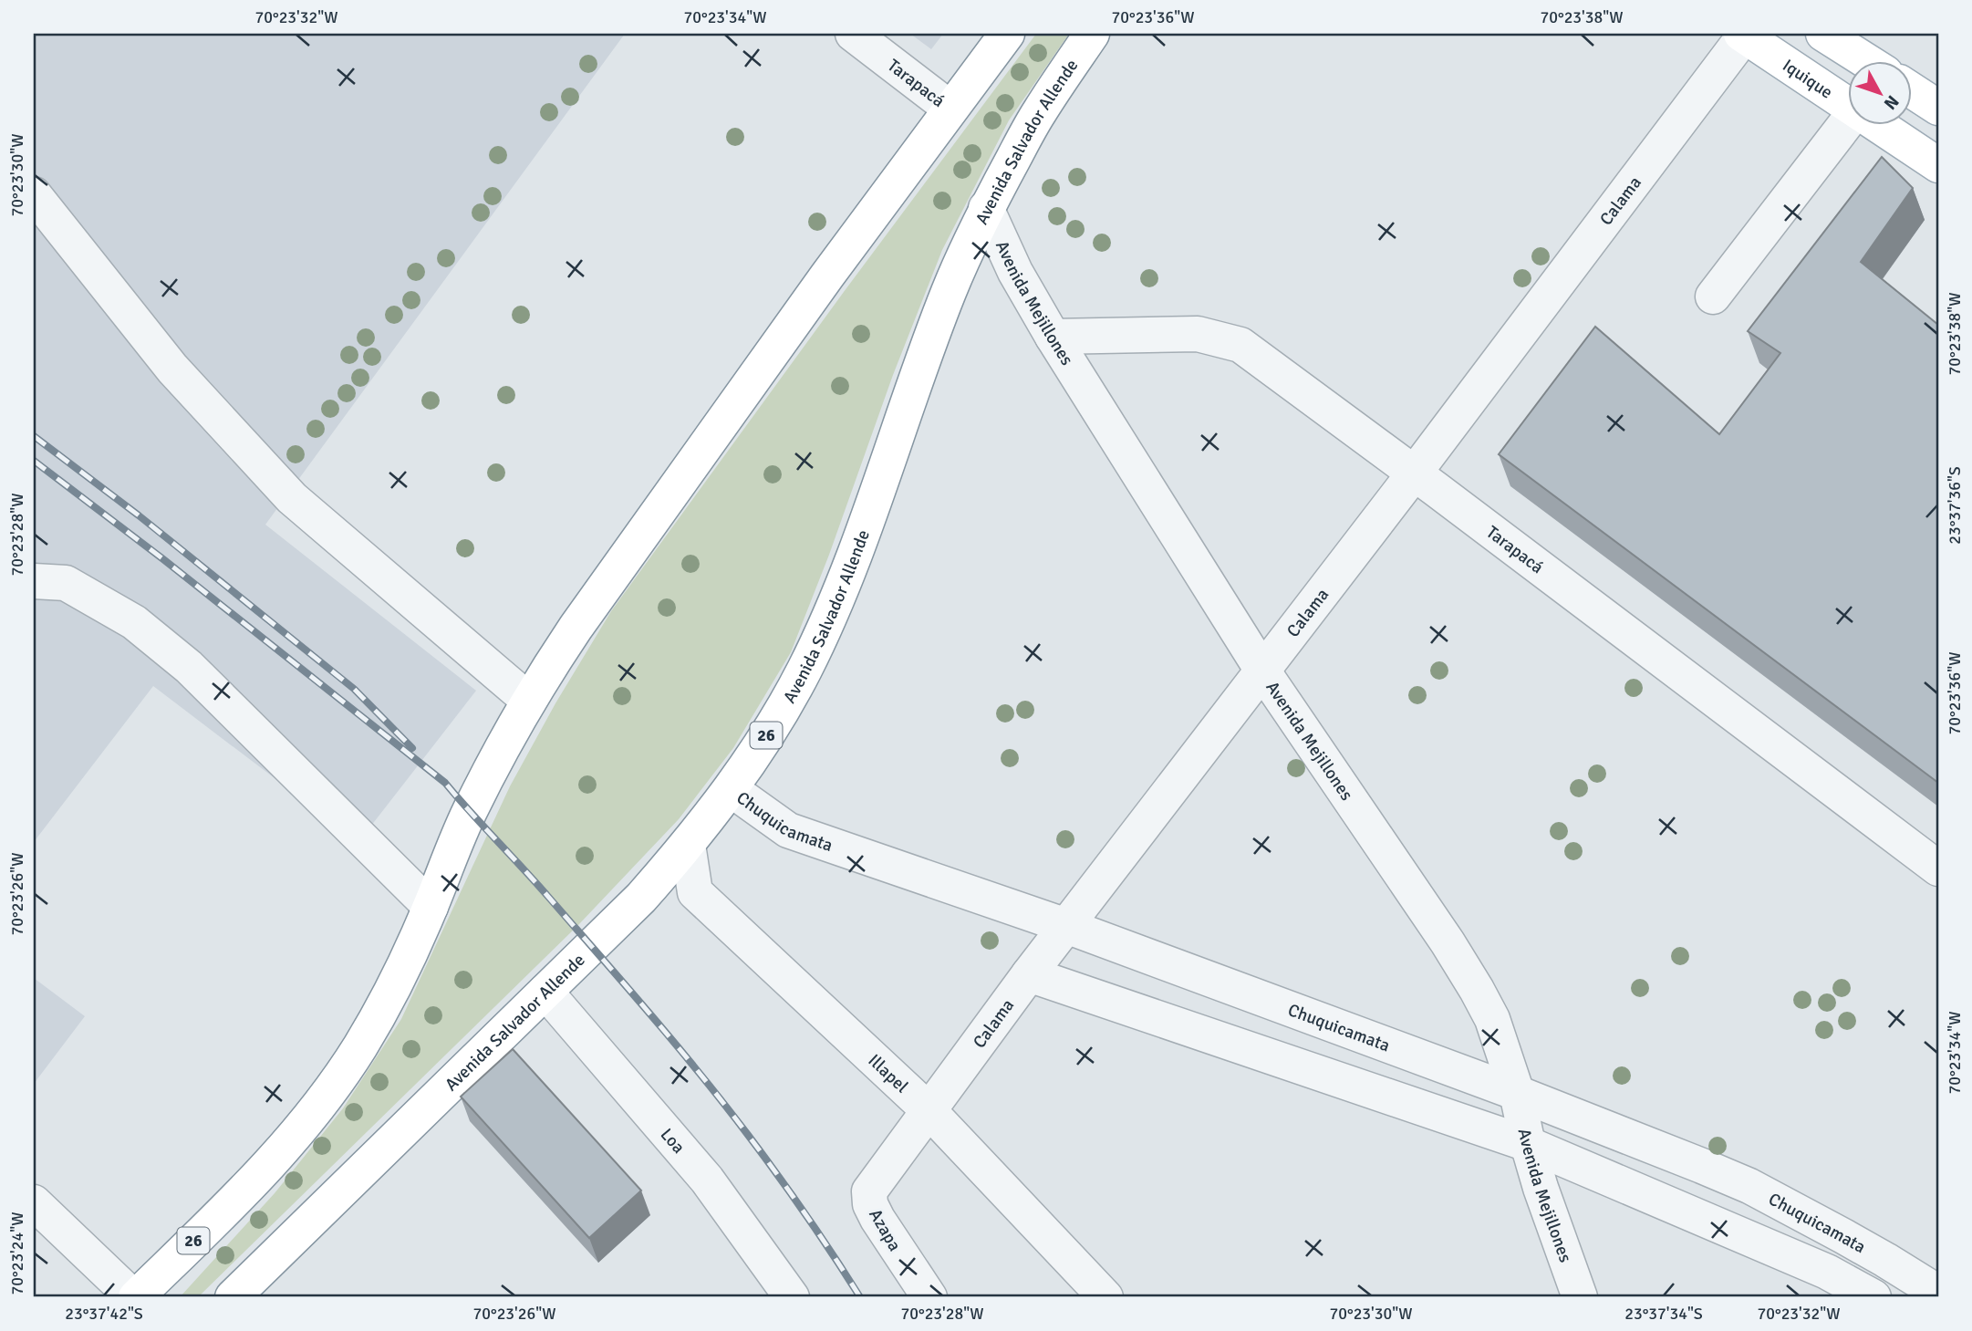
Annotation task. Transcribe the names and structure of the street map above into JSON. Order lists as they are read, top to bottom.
{
  "streets": {
    "main road": ["Iquique", "Avenida Salvador Allende", "26"],
    "street": [
      "Tarapacá",
      "Calama",
      "Avenida Mejillones",
      "Chuquicamata",
      "Illapel",
      "Loa",
      "Azapa"
    ]
  },
  "crossings": [
    ["Iquique", "Calama"],
    ["Tarapacá", "Calama"],
    ["Tarapacá", "Avenida Mejillones"],
    ["Tarapacá", "26"],
    ["Avenida Salvador Allende", "Avenida Mejillones"],
    ["Avenida Salvador Allende", "Chuquicamata"],
    ["Avenida Salvador Allende", "Illapel"],
    ["Avenida Salvador Allende", "Loa"],
    ["Calama", "Avenida Mejillones"],
    ["Calama", "Chuquicamata"],
    ["Calama", "Illapel"],
    ["Calama", "Azapa"],
    ["Avenida Mejillones", "Chuquicamata"]
  ],
  "north": "bottom right",
  "coordinates": [
    "70°23'32\"W",
    "70°23'34\"W",
    "70°23'36\"W",
    "70°23'38\"W",
    "70°23'30\"W",
    "23°37'36\"S",
    "70°23'28\"W",
    "70°23'26\"W",
    "70°23'24\"W",
    "23°37'42\"S",
    "23°37'34\"S"
  ]
}
